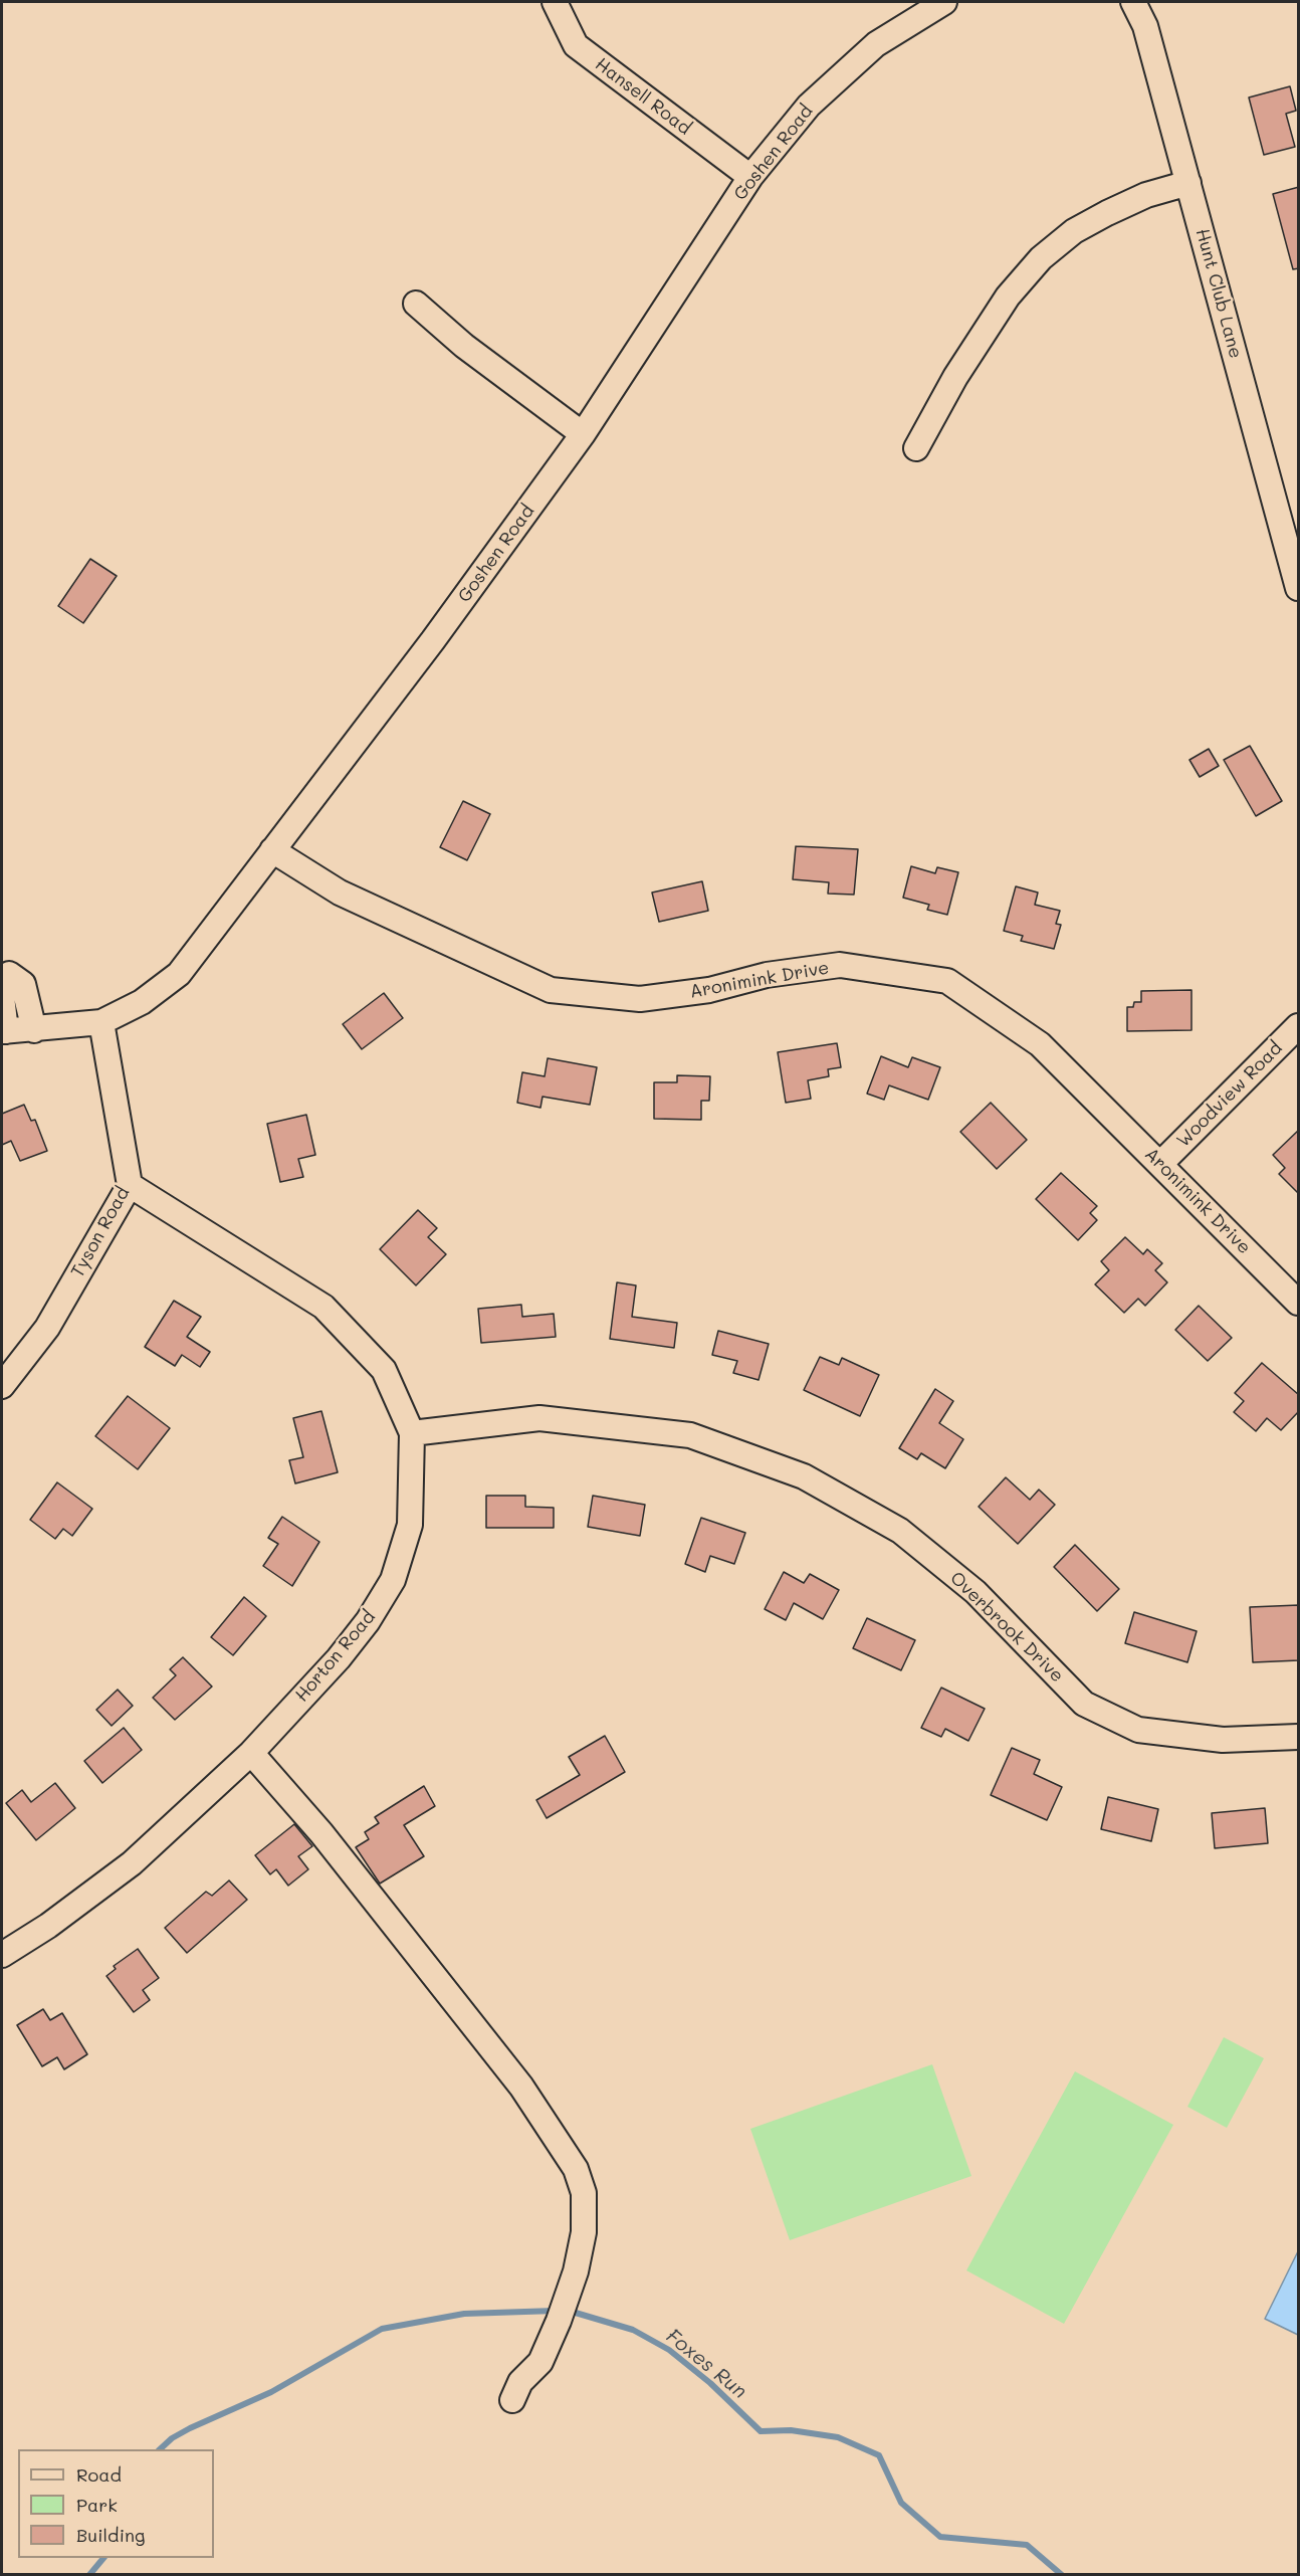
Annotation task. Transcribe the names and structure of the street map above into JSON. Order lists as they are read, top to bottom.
{
  "streets": {
    "street": [
      "Hansell Road",
      "Goshen Road",
      "Hunt Club Lane",
      "Aronimink Drive",
      "Woodview Road",
      "Tyson Road",
      "Overbrook Drive",
      "Horton Road"
    ]
  },
  "crossings": [
    ["Hansell Road", "Goshen Road"],
    ["Goshen Road", "Aronimink Drive"],
    ["Goshen Road", "Tyson Road"],
    ["Aronimink Drive", "Woodview Road"],
    ["Tyson Road", "Horton Road"],
    ["Overbrook Drive", "Horton Road"]
  ],
  "water": ["Foxes Run"],
  "legend": ["Road", "Park", "Building"]
}
